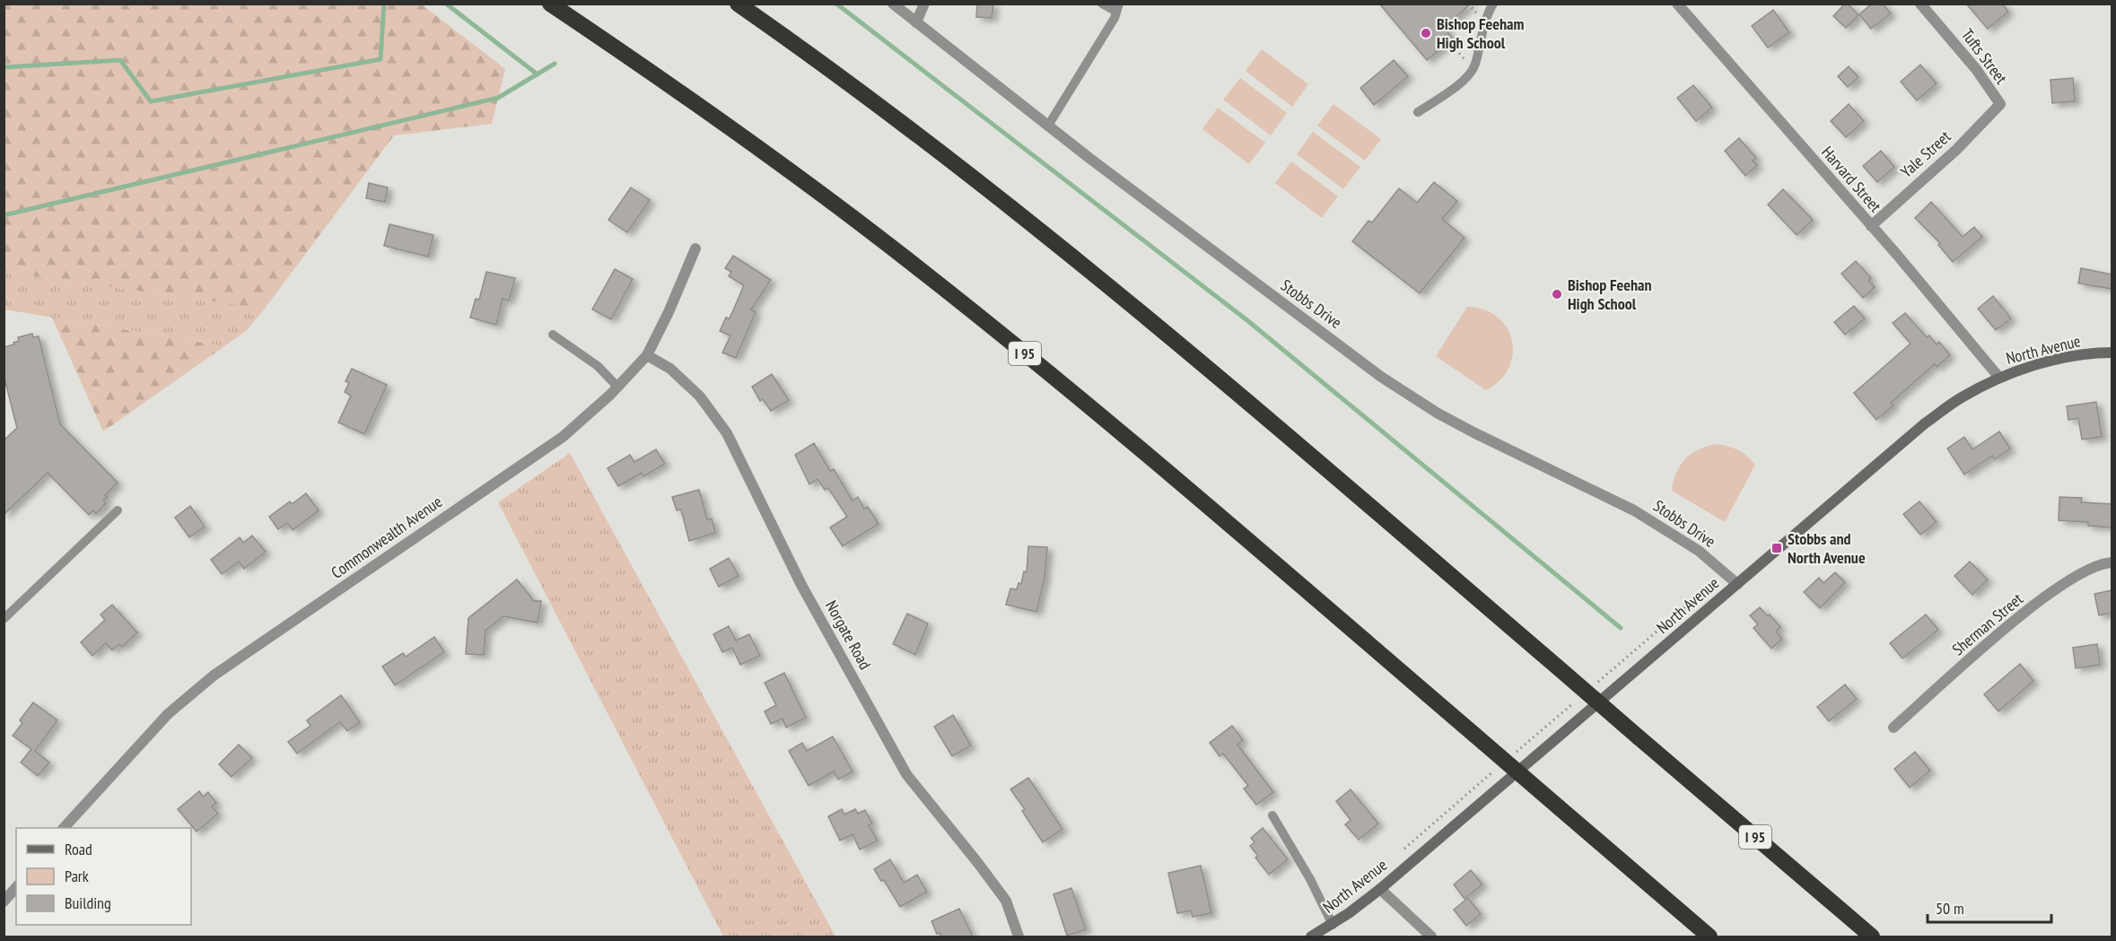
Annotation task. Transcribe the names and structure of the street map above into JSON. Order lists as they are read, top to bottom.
{
  "streets": {
    "highway": ["I 95"],
    "main road": ["North Avenue"],
    "street": [
      "Tufts Street",
      "Yale Street",
      "Harvard Street",
      "Stobbs Drive",
      "Commonwealth Avenue",
      "Sherman Street",
      "Norgate Road"
    ]
  },
  "crossings": [
    ["Tufts Street", "Yale Street"],
    ["Yale Street", "Harvard Street"],
    ["Harvard Street", "North Avenue"],
    ["Stobbs Drive", "North Avenue"],
    ["Commonwealth Avenue", "Norgate Road"]
  ],
  "places": {
    "other": ["Bishop Feeham High School", "Bishop Feehan High School"],
    "transit": ["Stobbs and North Avenue"]
  },
  "legend": ["Road", "Park", "Building"],
  "scale_bar": "50 m"
}
